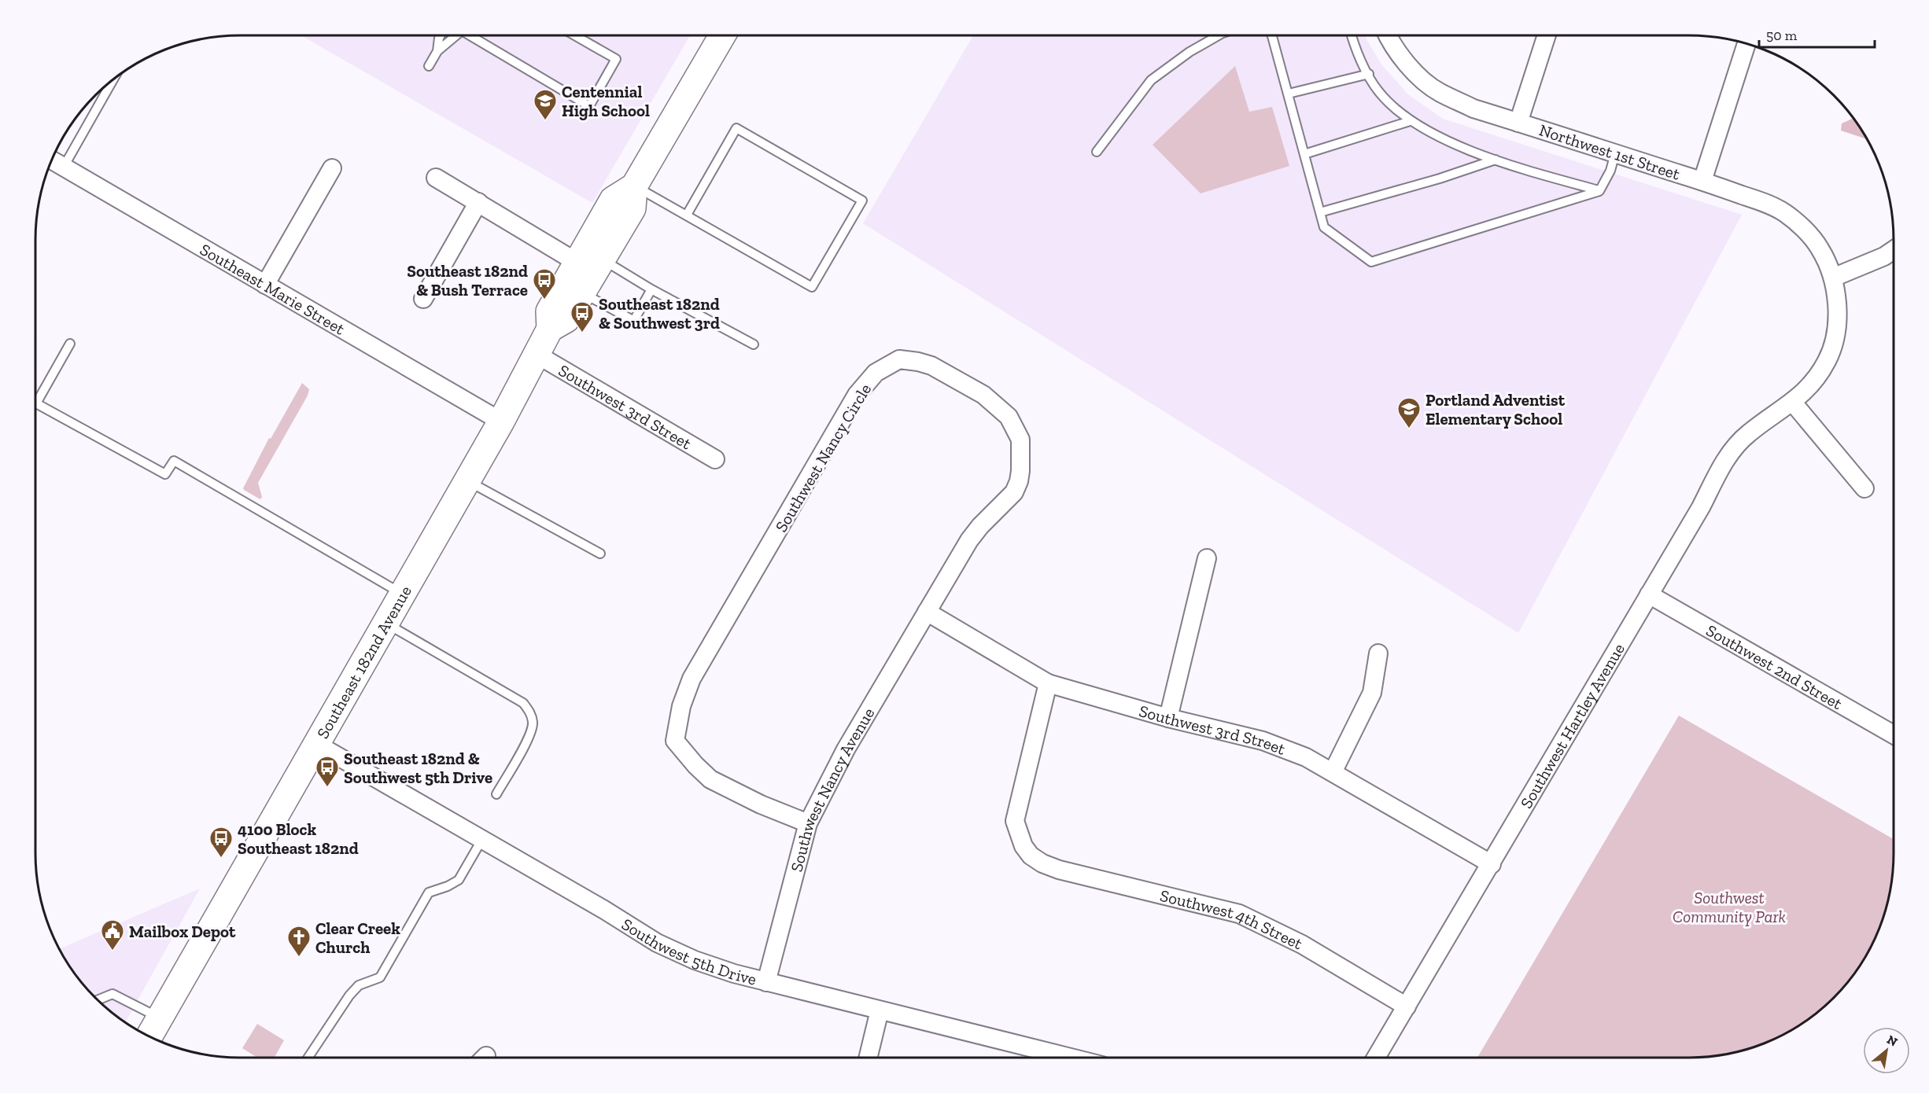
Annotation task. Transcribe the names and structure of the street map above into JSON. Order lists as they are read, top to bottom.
{
  "streets": {
    "main road": ["Southeast 182nd Avenue"],
    "street": [
      "Northwest 1st Street",
      "Southeast Marie Street",
      "Southwest 3rd Street",
      "Southwest Nancy Circle",
      "Southwest 2nd Street",
      "Southwest Hartley Avenue",
      "Southwest Nancy Avenue",
      "Southwest 4th Street",
      "Southwest 5th Drive"
    ]
  },
  "crossings": [
    ["Northwest 1st Street", "Southwest Hartley Avenue"],
    ["Southeast Marie Street", "Southeast 182nd Avenue"],
    ["Southwest 3rd Street", "Southwest Nancy Circle"],
    ["Southwest 3rd Street", "Southeast 182nd Avenue"],
    ["Southwest 3rd Street", "Southwest Hartley Avenue"],
    ["Southwest 3rd Street", "Southwest Nancy Avenue"],
    ["Southwest 3rd Street", "Southwest 4th Street"],
    ["Southwest Nancy Circle", "Southwest Nancy Avenue"],
    ["Southeast 182nd Avenue", "Southwest 5th Drive"],
    ["Southwest 2nd Street", "Southwest Hartley Avenue"],
    ["Southwest Hartley Avenue", "Southwest 4th Street"],
    ["Southwest Nancy Avenue", "Southwest 5th Drive"]
  ],
  "parks": ["Southwest Community Park"],
  "places": {
    "school or university": ["Centennial High School", "Portland Adventist Elementary School"],
    "bus stop": [
      "Southeast 182nd & Bush Terrace",
      "Southeast 182nd & Southwest 3rd",
      "Southeast 182nd & Southwest 5th Drive",
      "4100 Block Southeast 182nd"
    ],
    "public building": ["Mailbox Depot"],
    "church": ["Clear Creek Church"]
  },
  "scale_bar": "50 m",
  "north": "top right"
}
